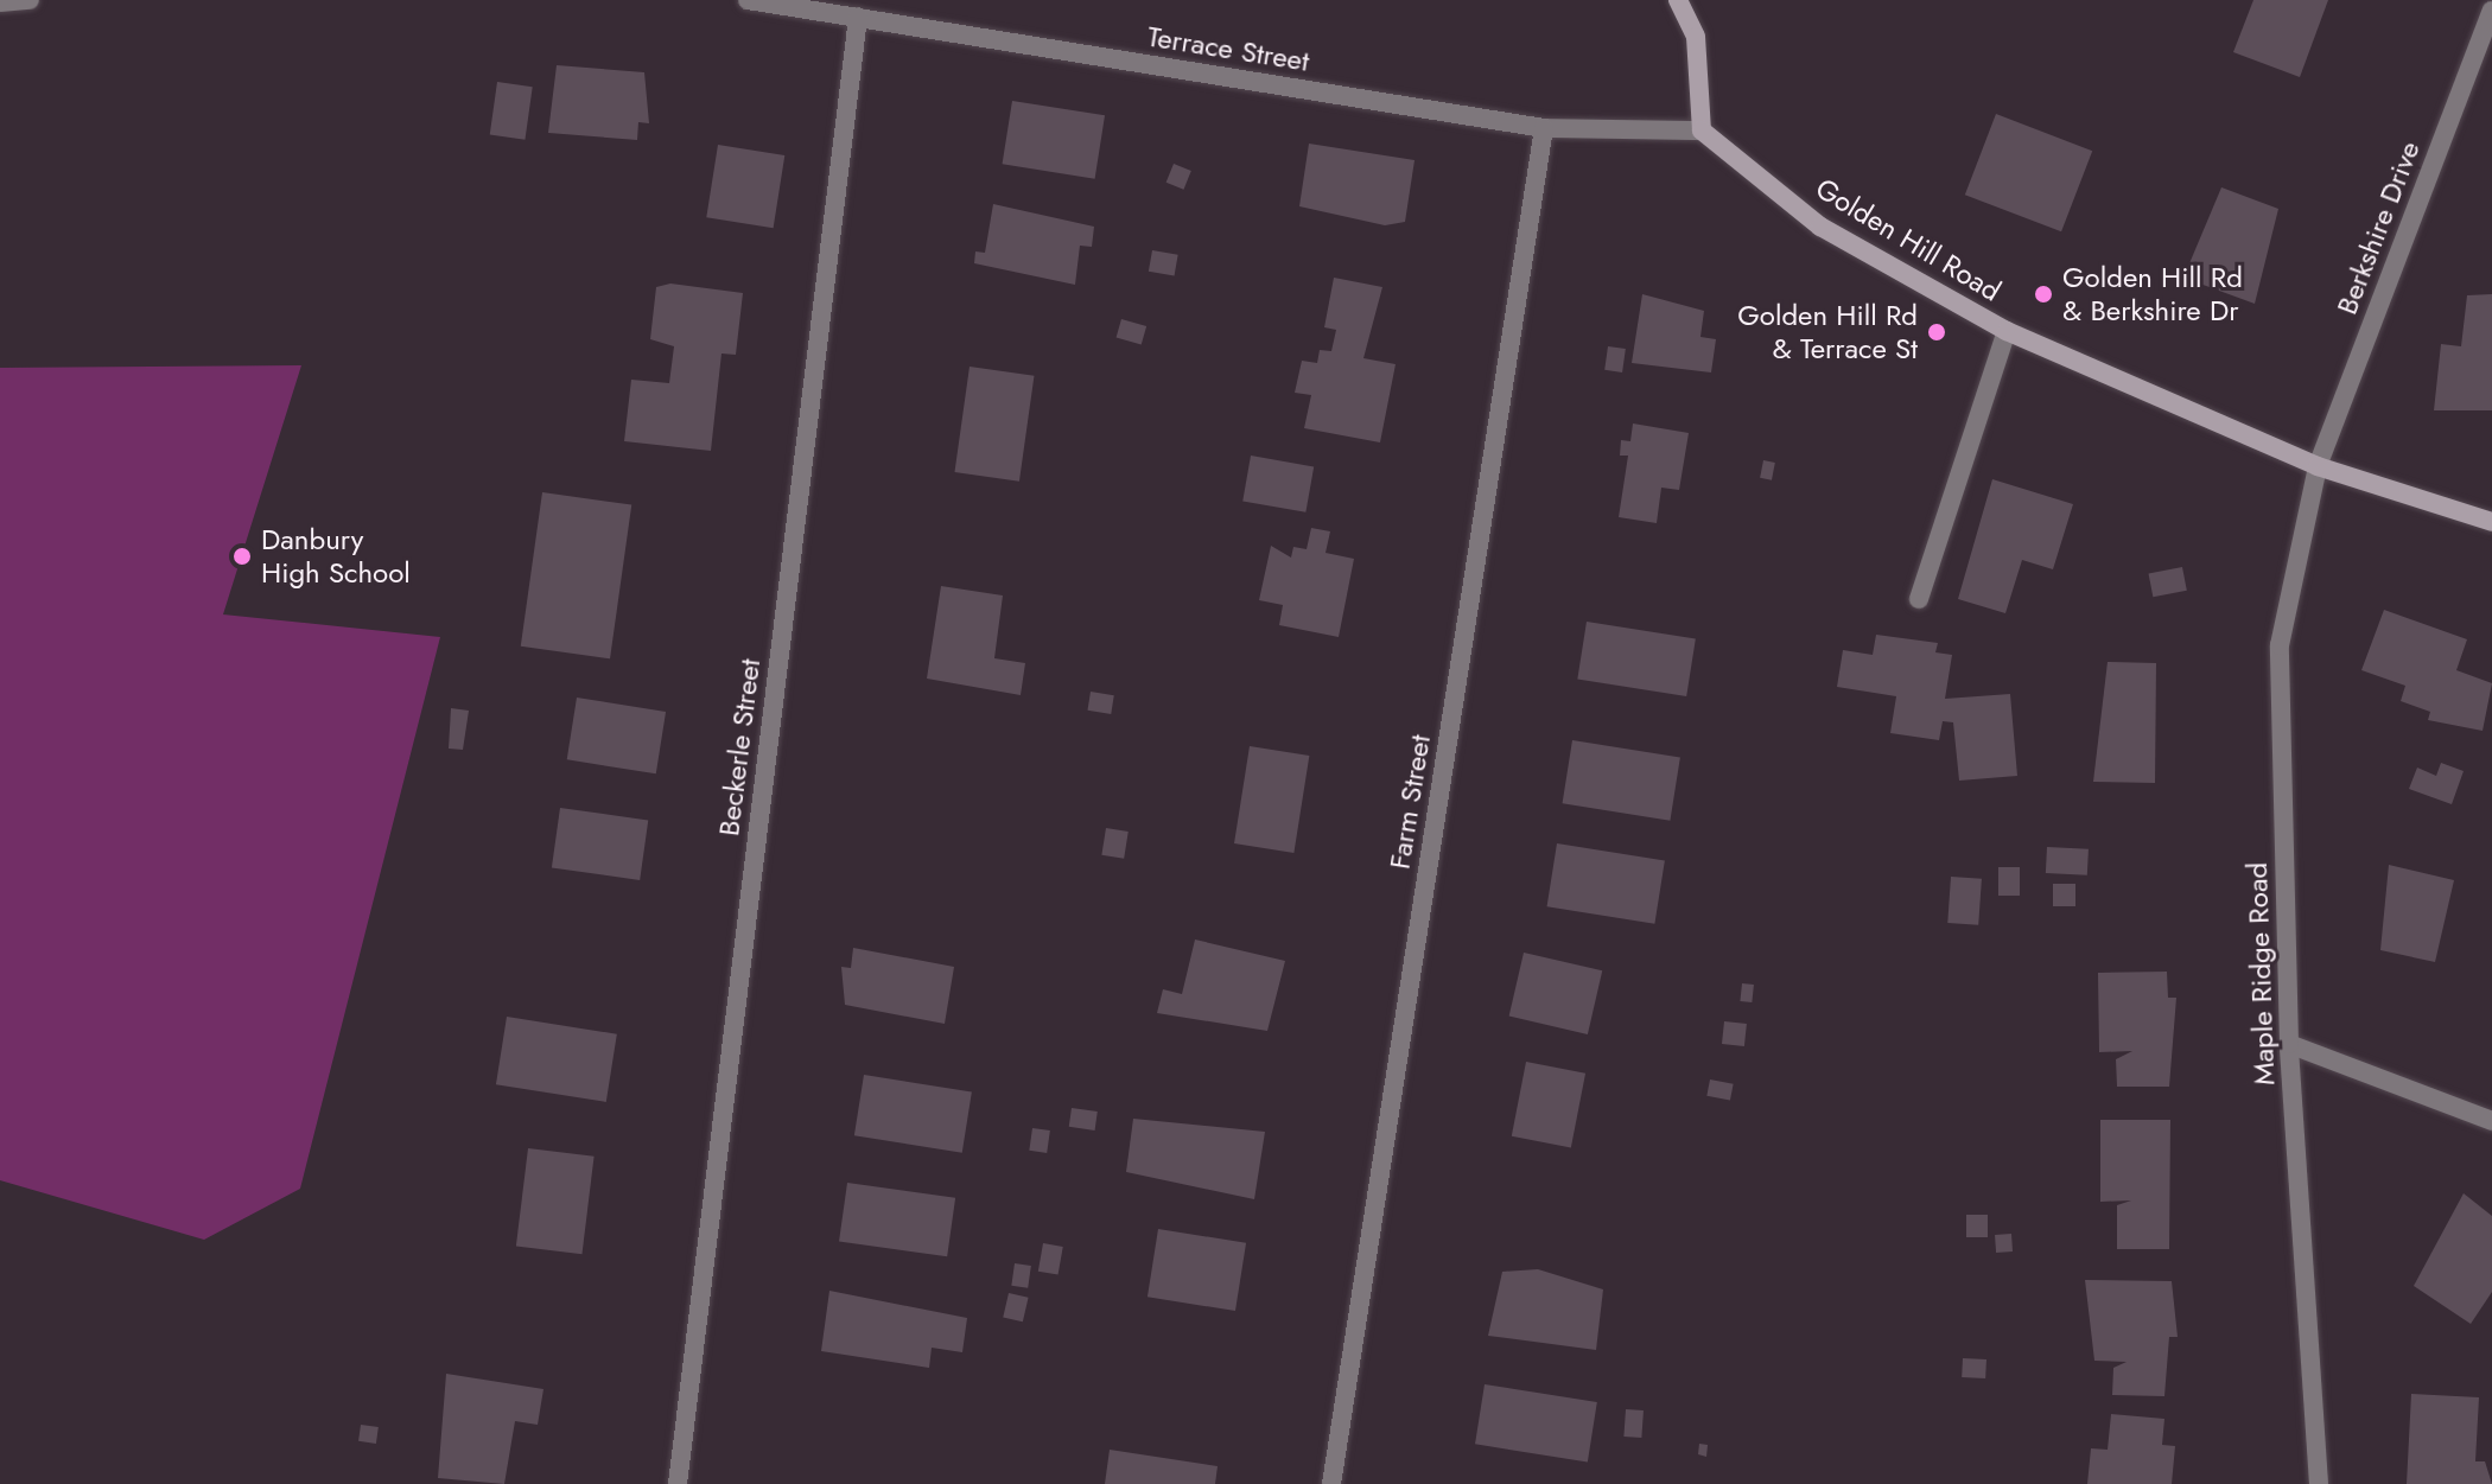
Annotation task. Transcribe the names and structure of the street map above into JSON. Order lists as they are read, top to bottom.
{
  "streets": {
    "street": [
      "Terrace Street",
      "Berkshire Drive",
      "Golden Hill Road",
      "Beckerle Street",
      "Farm Street",
      "Maple Ridge Road"
    ]
  },
  "crossings": [
    ["Terrace Street", "Golden Hill Road"],
    ["Terrace Street", "Beckerle Street"],
    ["Terrace Street", "Farm Street"],
    ["Berkshire Drive", "Golden Hill Road"],
    ["Berkshire Drive", "Maple Ridge Road"],
    ["Golden Hill Road", "Maple Ridge Road"]
  ],
  "places": ["Golden Hill Rd & Berkshire Dr", "Golden Hill Rd & Terrace St", "Danbury High School"]
}
